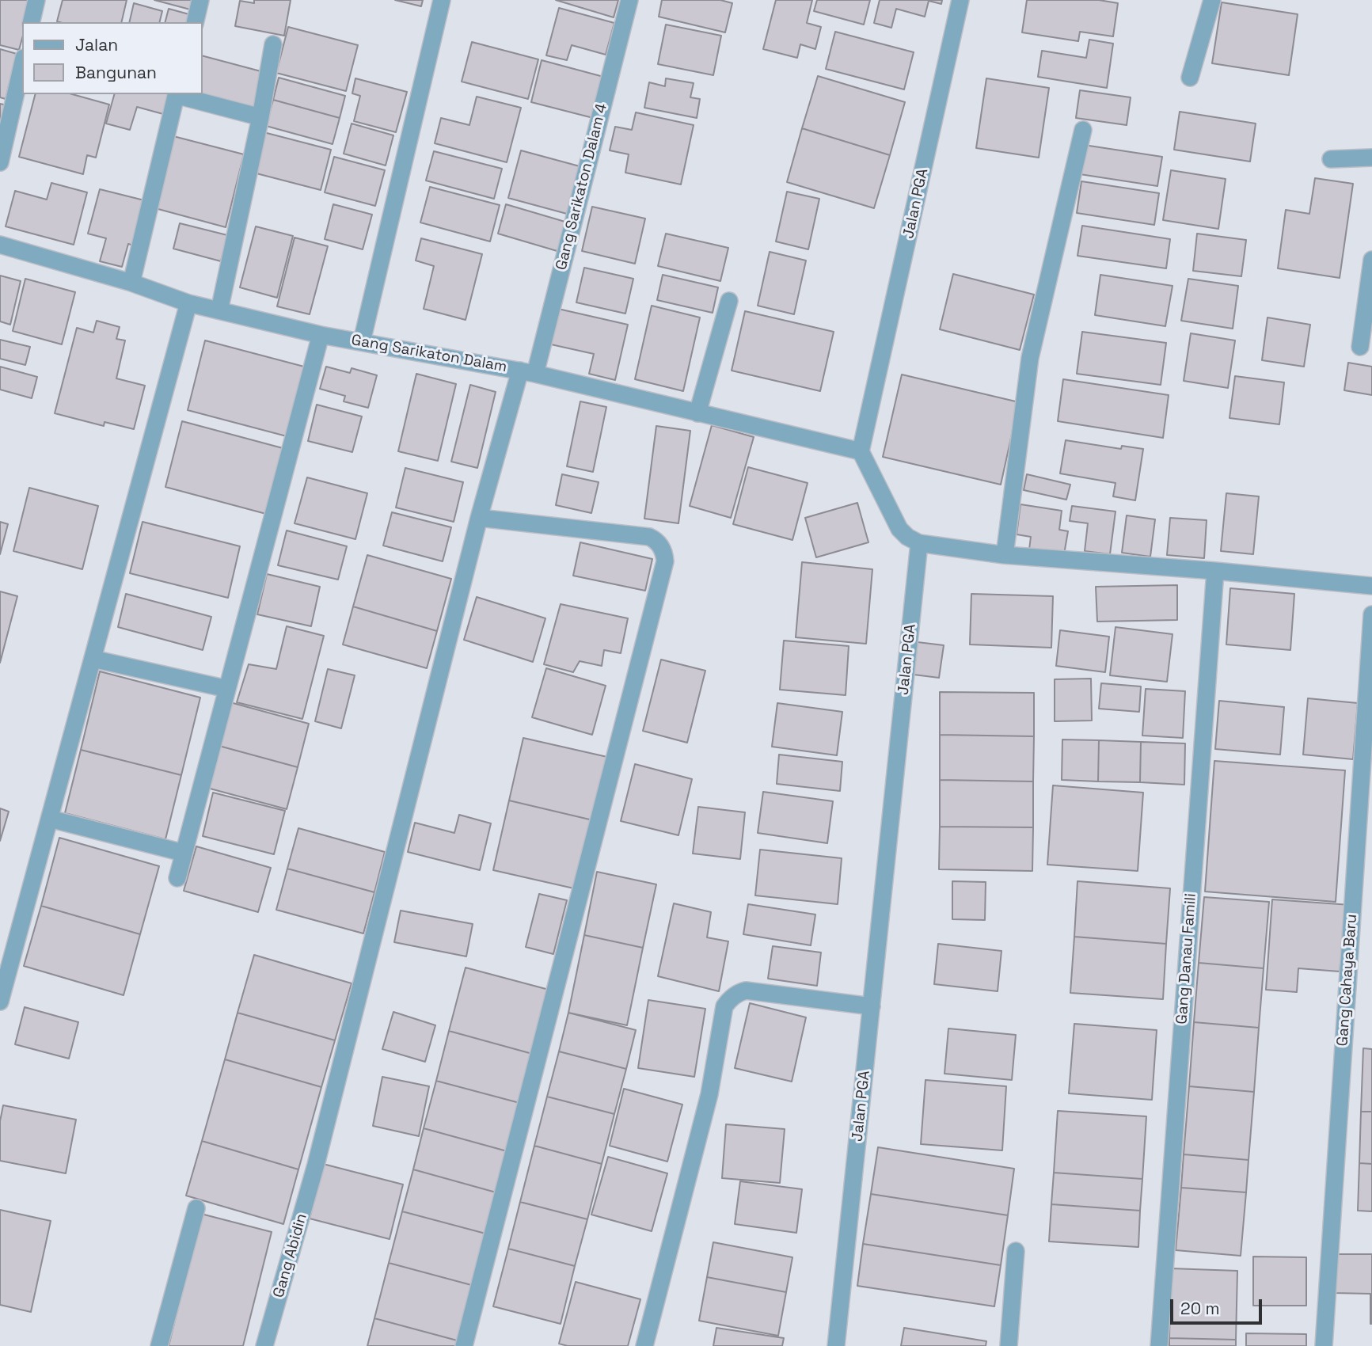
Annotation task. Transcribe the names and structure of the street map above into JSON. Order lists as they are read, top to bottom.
{
  "streets": {
    "street": [
      "Gang Sarikaton Dalam 4",
      "Jalan PGA",
      "Gang Sarikaton Dalam",
      "Gang Danau Famili",
      "Gang Cahaya Baru",
      "Gang Abidin"
    ]
  },
  "crossings": [
    ["Gang Sarikaton Dalam 4", "Gang Sarikaton Dalam"],
    ["Gang Sarikaton Dalam 4", "Gang Abidin"],
    ["Jalan PGA", "Gang Sarikaton Dalam"]
  ],
  "legend": ["Jalan", "Bangunan"],
  "scale_bar": "20 m"
}
